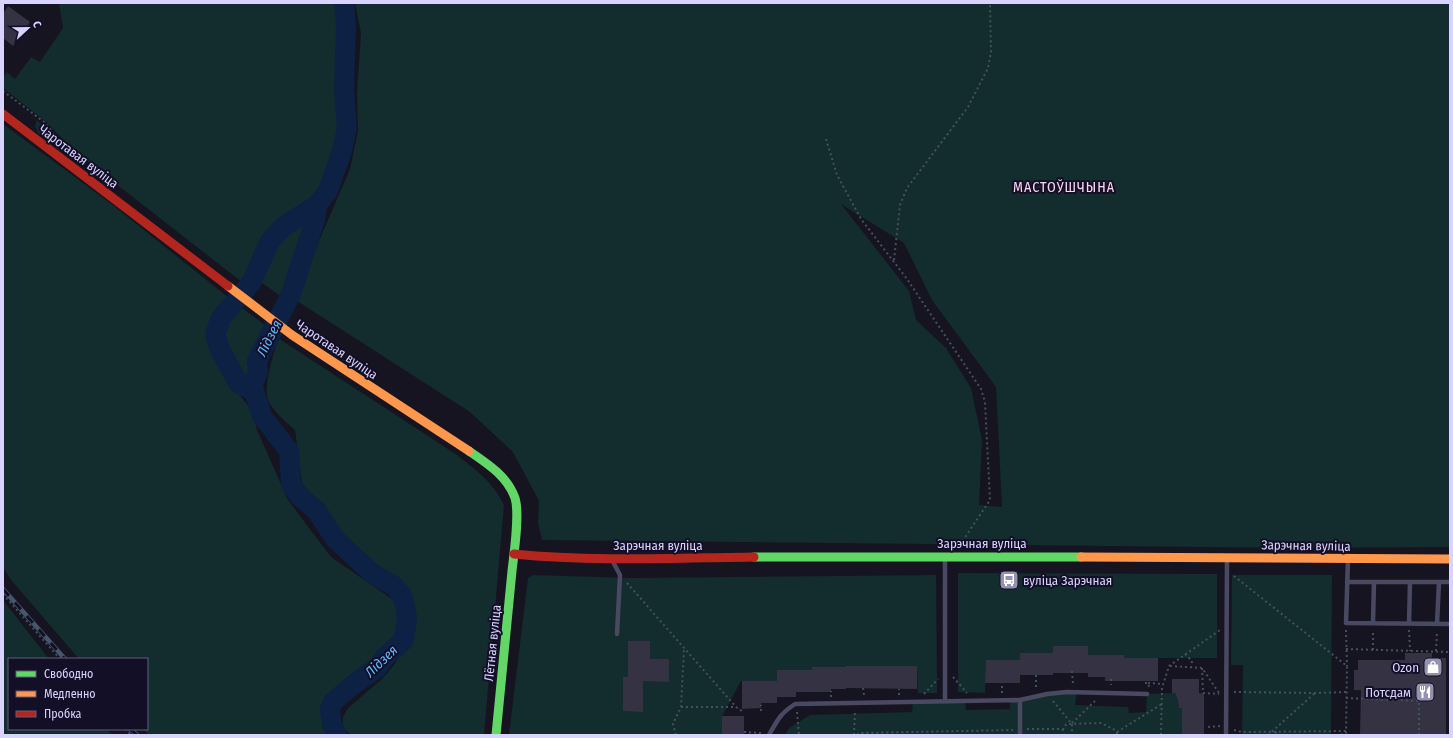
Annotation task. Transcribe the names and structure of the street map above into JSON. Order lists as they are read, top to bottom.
{
  "streets": {
    "street": ["Чаротавая вуліца", "Зарэчная вуліца", "Лётная вуліца"]
  },
  "crossings": [
    ["Чаротавая вуліца", "Зарэчная вуліца"],
    ["Чаротавая вуліца", "Лётная вуліца"],
    ["Зарэчная вуліца", "Лётная вуліца"]
  ],
  "districts": ["МАСТОЎШЧЫНА"],
  "water": ["Лідзея"],
  "places": {
    "bus stop": ["вуліца Зарэчная"],
    "shop": ["Ozon"],
    "restaurant": ["Потсдам"]
  },
  "legend": ["Свободно", "Медленно", "Пробка"],
  "north": "right"
}
